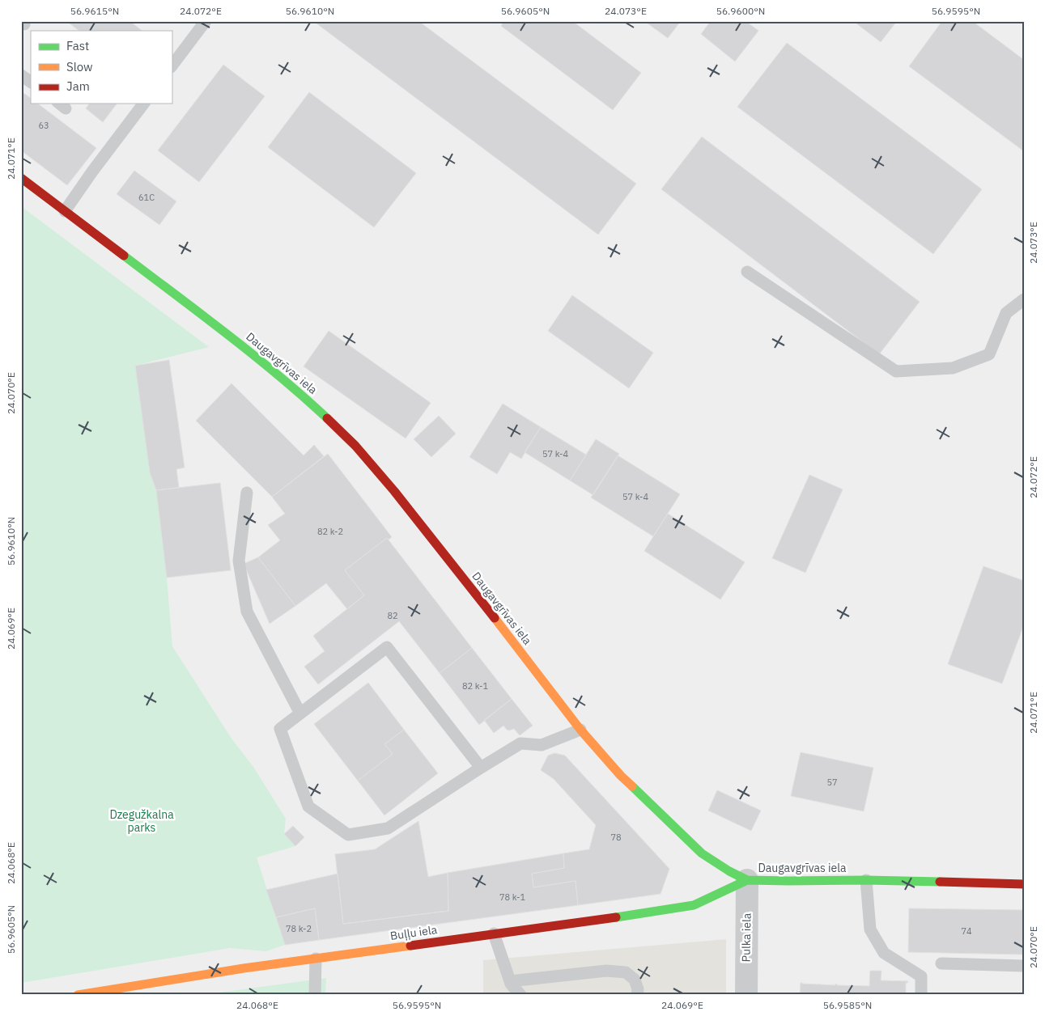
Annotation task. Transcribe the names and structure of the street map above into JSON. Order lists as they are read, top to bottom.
{
  "streets": {
    "main road": ["Daugavgrīvas iela", "Buļļu iela"],
    "street": ["Pulka iela"]
  },
  "crossings": [
    ["Daugavgrīvas iela", "Buļļu iela"],
    ["Daugavgrīvas iela", "Pulka iela"],
    ["Buļļu iela", "Pulka iela"]
  ],
  "parks": ["Dzegužkalna parks"],
  "house_numbers": [
    "63",
    "61C",
    "57 k-4",
    "57 k-4",
    "82 k-2",
    "82",
    "82 k-1",
    "57",
    "78",
    "78 k-1",
    "78 k-2",
    "74"
  ],
  "legend": ["Fast", "Slow", "Jam"],
  "coordinates": [
    "56.9615°N",
    "24.072°E",
    "56.9610°N",
    "56.9605°N",
    "24.073°E",
    "56.9600°N",
    "56.9595°N",
    "24.071°E",
    "24.070°E",
    "24.069°E",
    "24.068°E",
    "56.9585°N"
  ]
}
